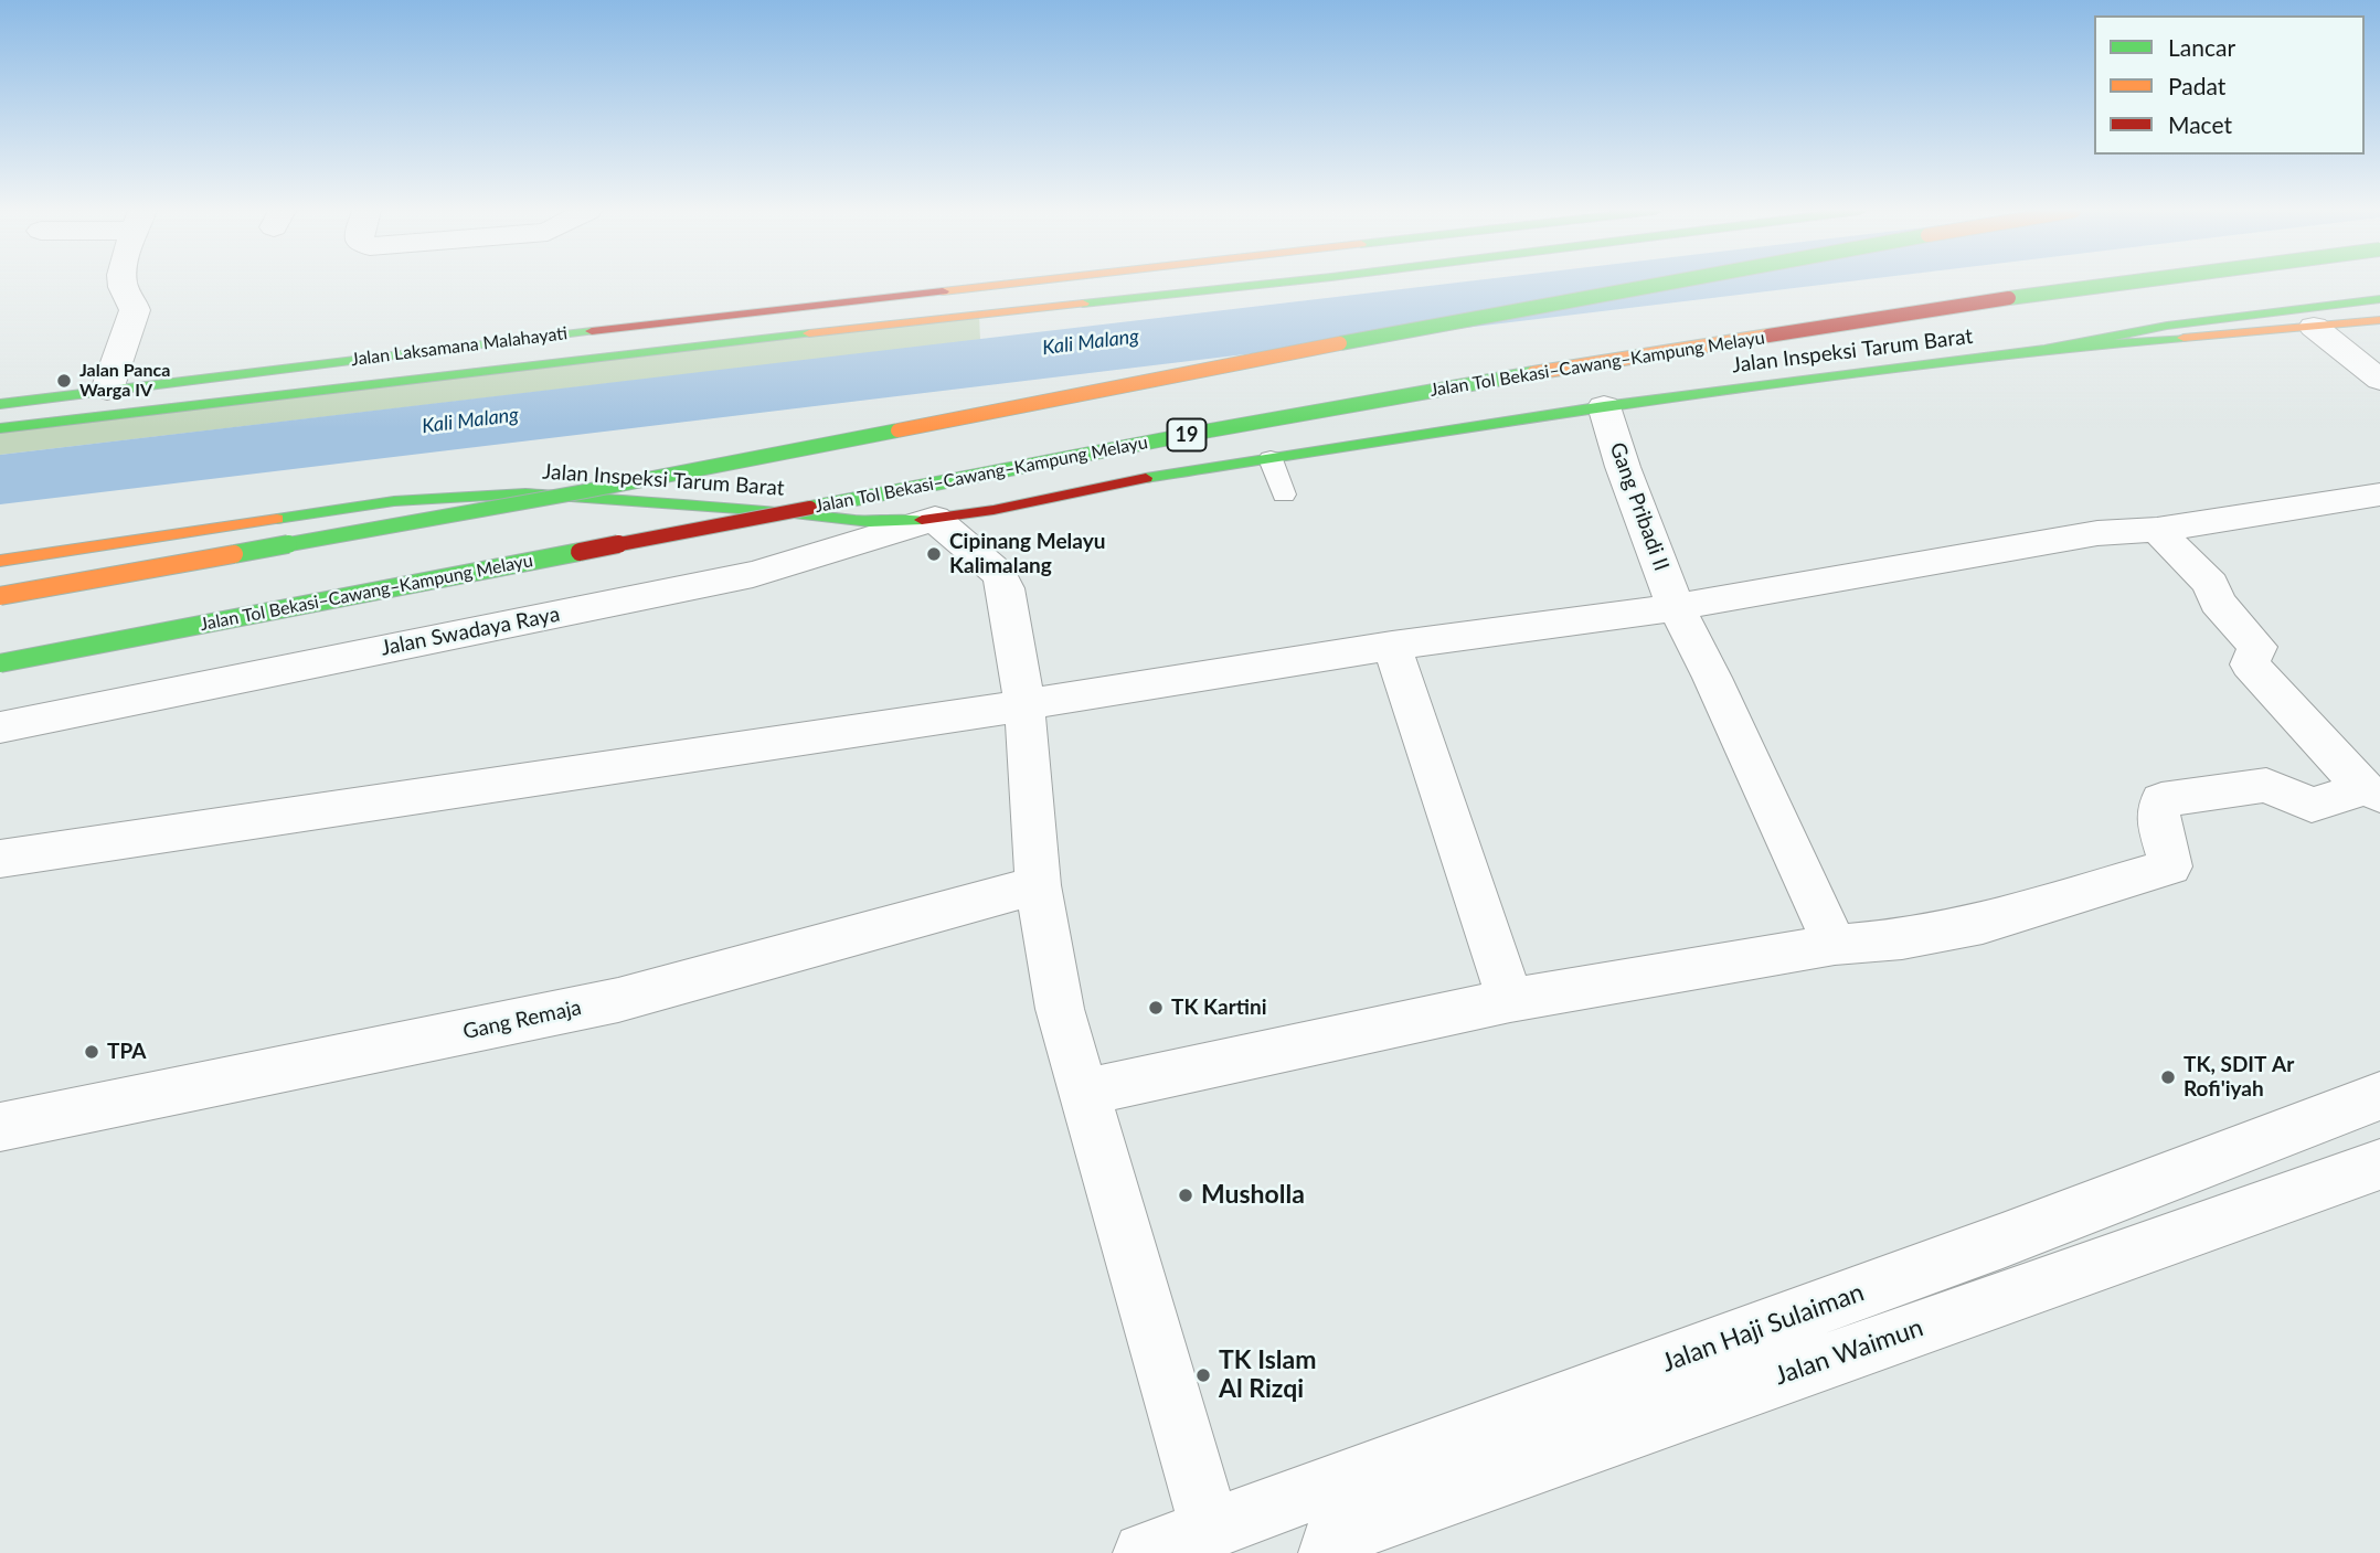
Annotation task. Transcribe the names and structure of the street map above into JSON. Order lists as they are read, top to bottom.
{
  "streets": {
    "main road": [
      "Jalan Laksamana Malahayati",
      "Jalan Inspeksi Tarum Barat",
      "Jalan Tol Bekasi–Cawang–Kampung Melayu",
      "19"
    ],
    "street": [
      "Gang Pribadi II",
      "Jalan Swadaya Raya",
      "Gang Remaja",
      "Jalan Haji Sulaiman",
      "Jalan Waimun"
    ]
  },
  "crossings": [
    ["Jalan Inspeksi Tarum Barat", "Gang Pribadi II"],
    ["Jalan Inspeksi Tarum Barat", "Jalan Swadaya Raya"]
  ],
  "water": ["Kali Malang"],
  "places": [
    "Jalan Panca Warga IV",
    "Cipinang Melayu Kalimalang",
    "TK Kartini",
    "TPA",
    "TK, SDIT Ar Rofi'iyah",
    "Musholla",
    "TK Islam Al Rizqi"
  ],
  "legend": ["Lancar", "Padat", "Macet"]
}
